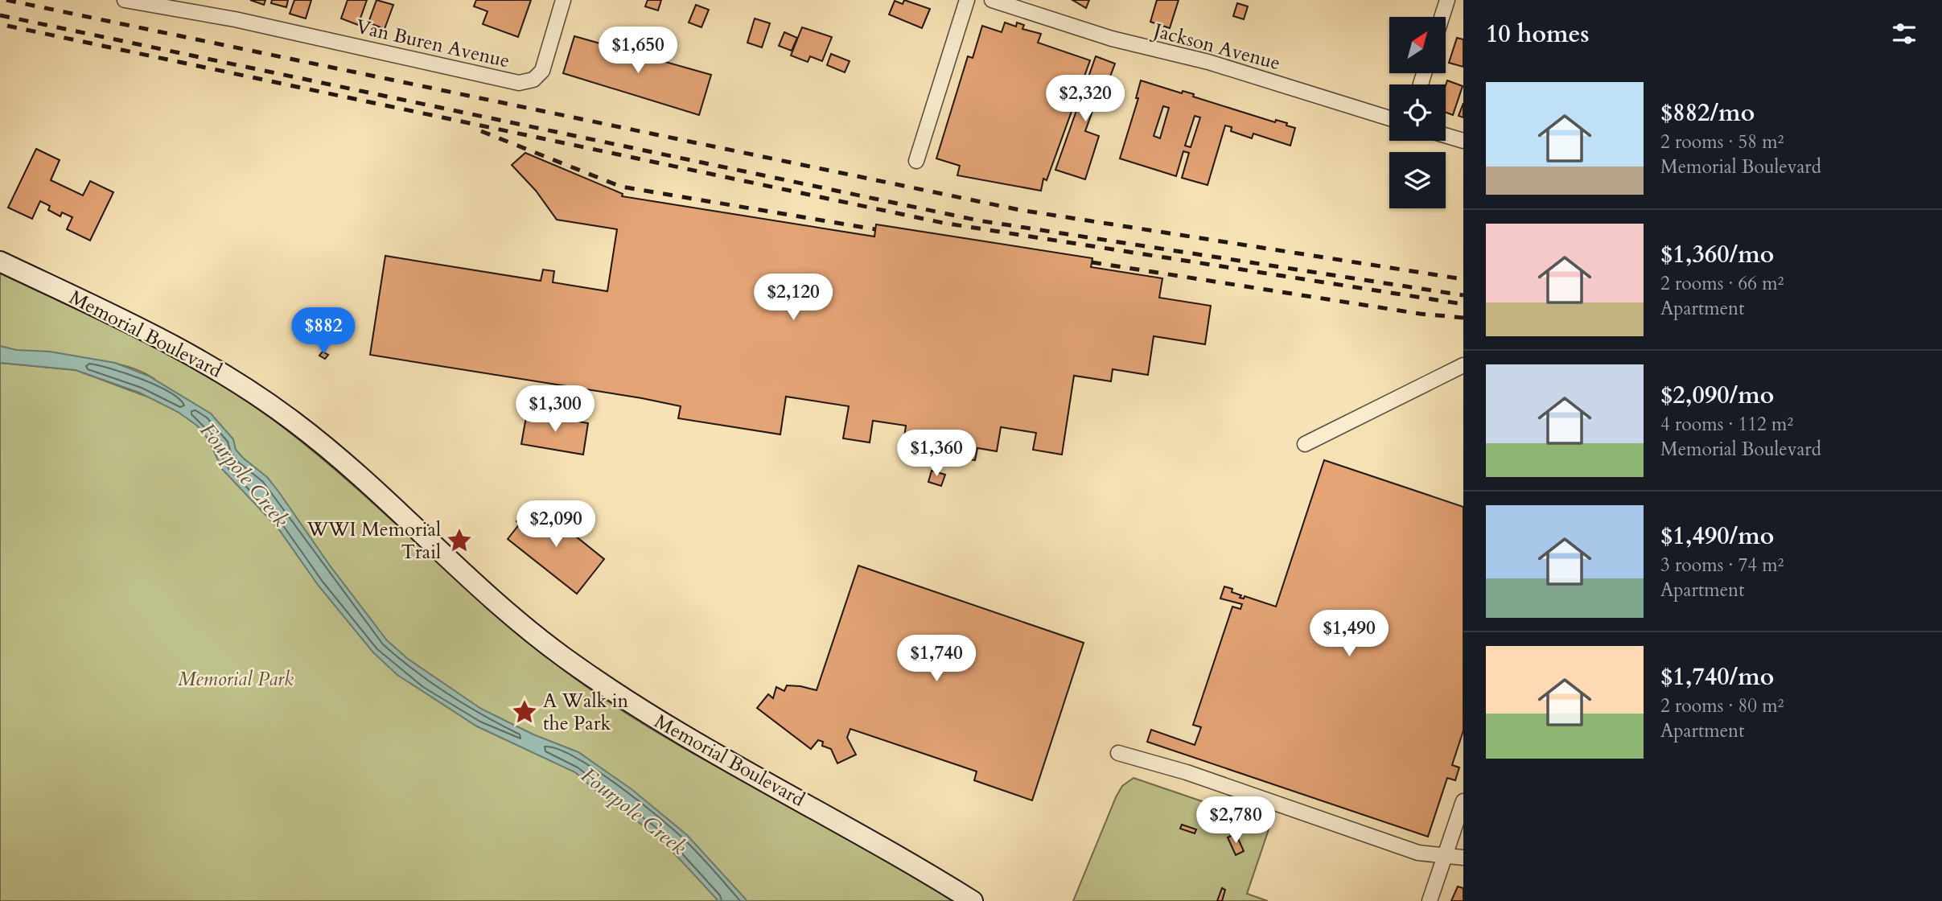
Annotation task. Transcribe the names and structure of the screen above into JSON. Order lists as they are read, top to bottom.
{
  "streets": {
    "street": ["Van Buren Avenue", "Jackson Avenue", "Memorial Boulevard"]
  },
  "water": ["Fourpole Creek"],
  "parks": ["Memorial Park"],
  "places": {
    "place": ["WWI Memorial Trail", "A Walk in the Park"]
  },
  "north": "top right",
  "page": {
    "heading": "10 homes",
    "price": [
      "$1,650",
      "$2,320",
      "$2,120",
      "$882",
      "$1,300",
      "$1,360",
      "$2,090",
      "$1,490",
      "$1,740",
      "$2,780"
    ],
    "list": [
      {
        "name": "$882/mo",
        "note": "2 rooms · 58 m² · Memorial Boulevard"
      },
      {
        "name": "$1,360/mo",
        "note": "2 rooms · 66 m² · Apartment"
      },
      {
        "name": "$2,090/mo",
        "note": "4 rooms · 112 m² · Memorial Boulevard"
      },
      {
        "name": "$1,490/mo",
        "note": "3 rooms · 74 m² · Apartment"
      },
      {
        "name": "$1,740/mo",
        "note": "2 rooms · 80 m² · Apartment"
      }
    ]
  }
}
